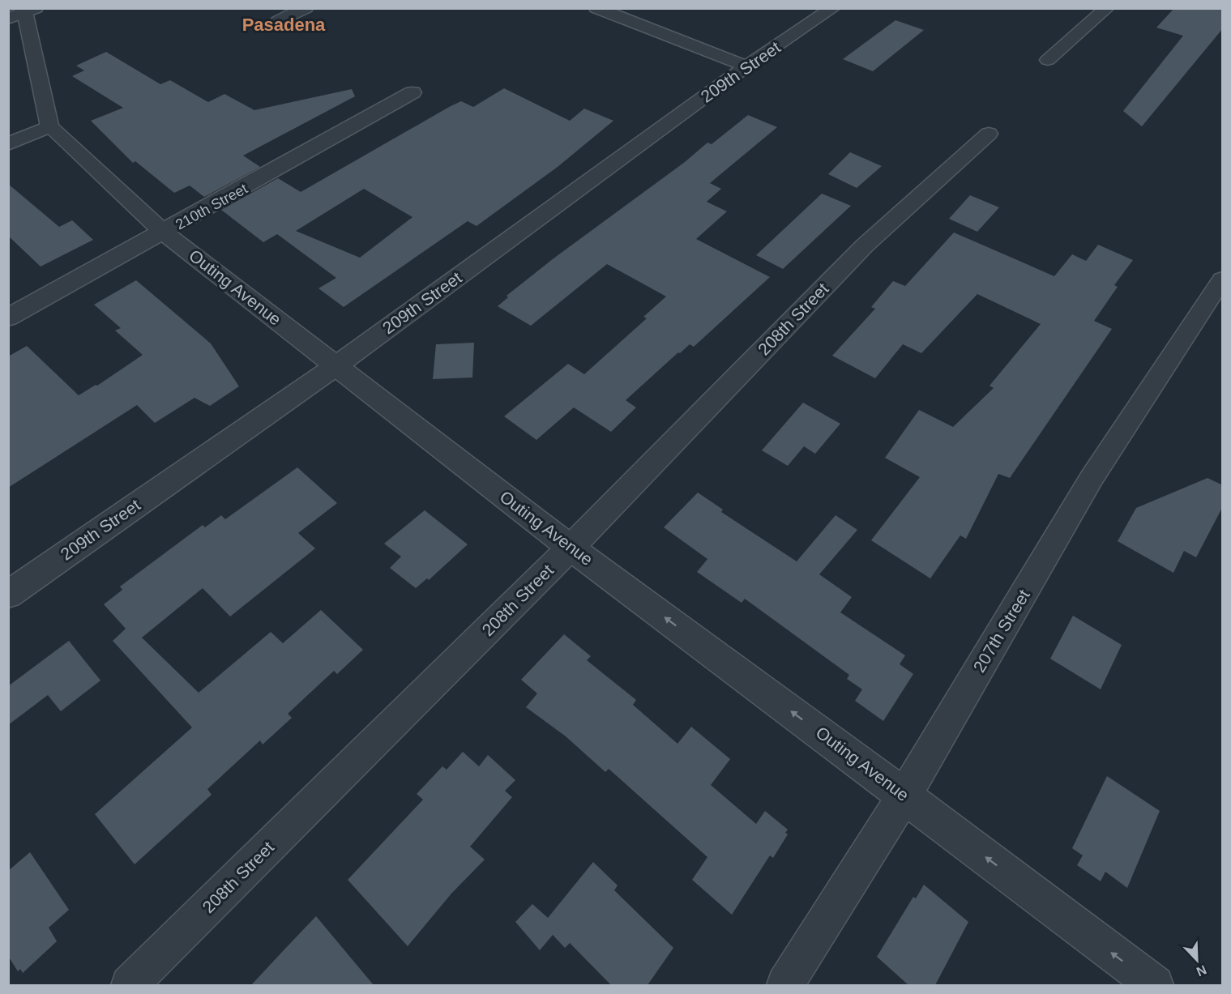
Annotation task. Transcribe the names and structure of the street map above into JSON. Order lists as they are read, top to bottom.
{
  "streets": {
    "street": [
      "209th Street",
      "210th Street",
      "Outing Avenue",
      "208th Street",
      "207th Street"
    ]
  },
  "crossings": [
    ["209th Street", "Outing Avenue"],
    ["210th Street", "Outing Avenue"],
    ["Outing Avenue", "208th Street"],
    ["Outing Avenue", "207th Street"]
  ],
  "one_way": ["Outing Avenue"],
  "districts": ["Pasadena"],
  "north": "bottom right"
}
